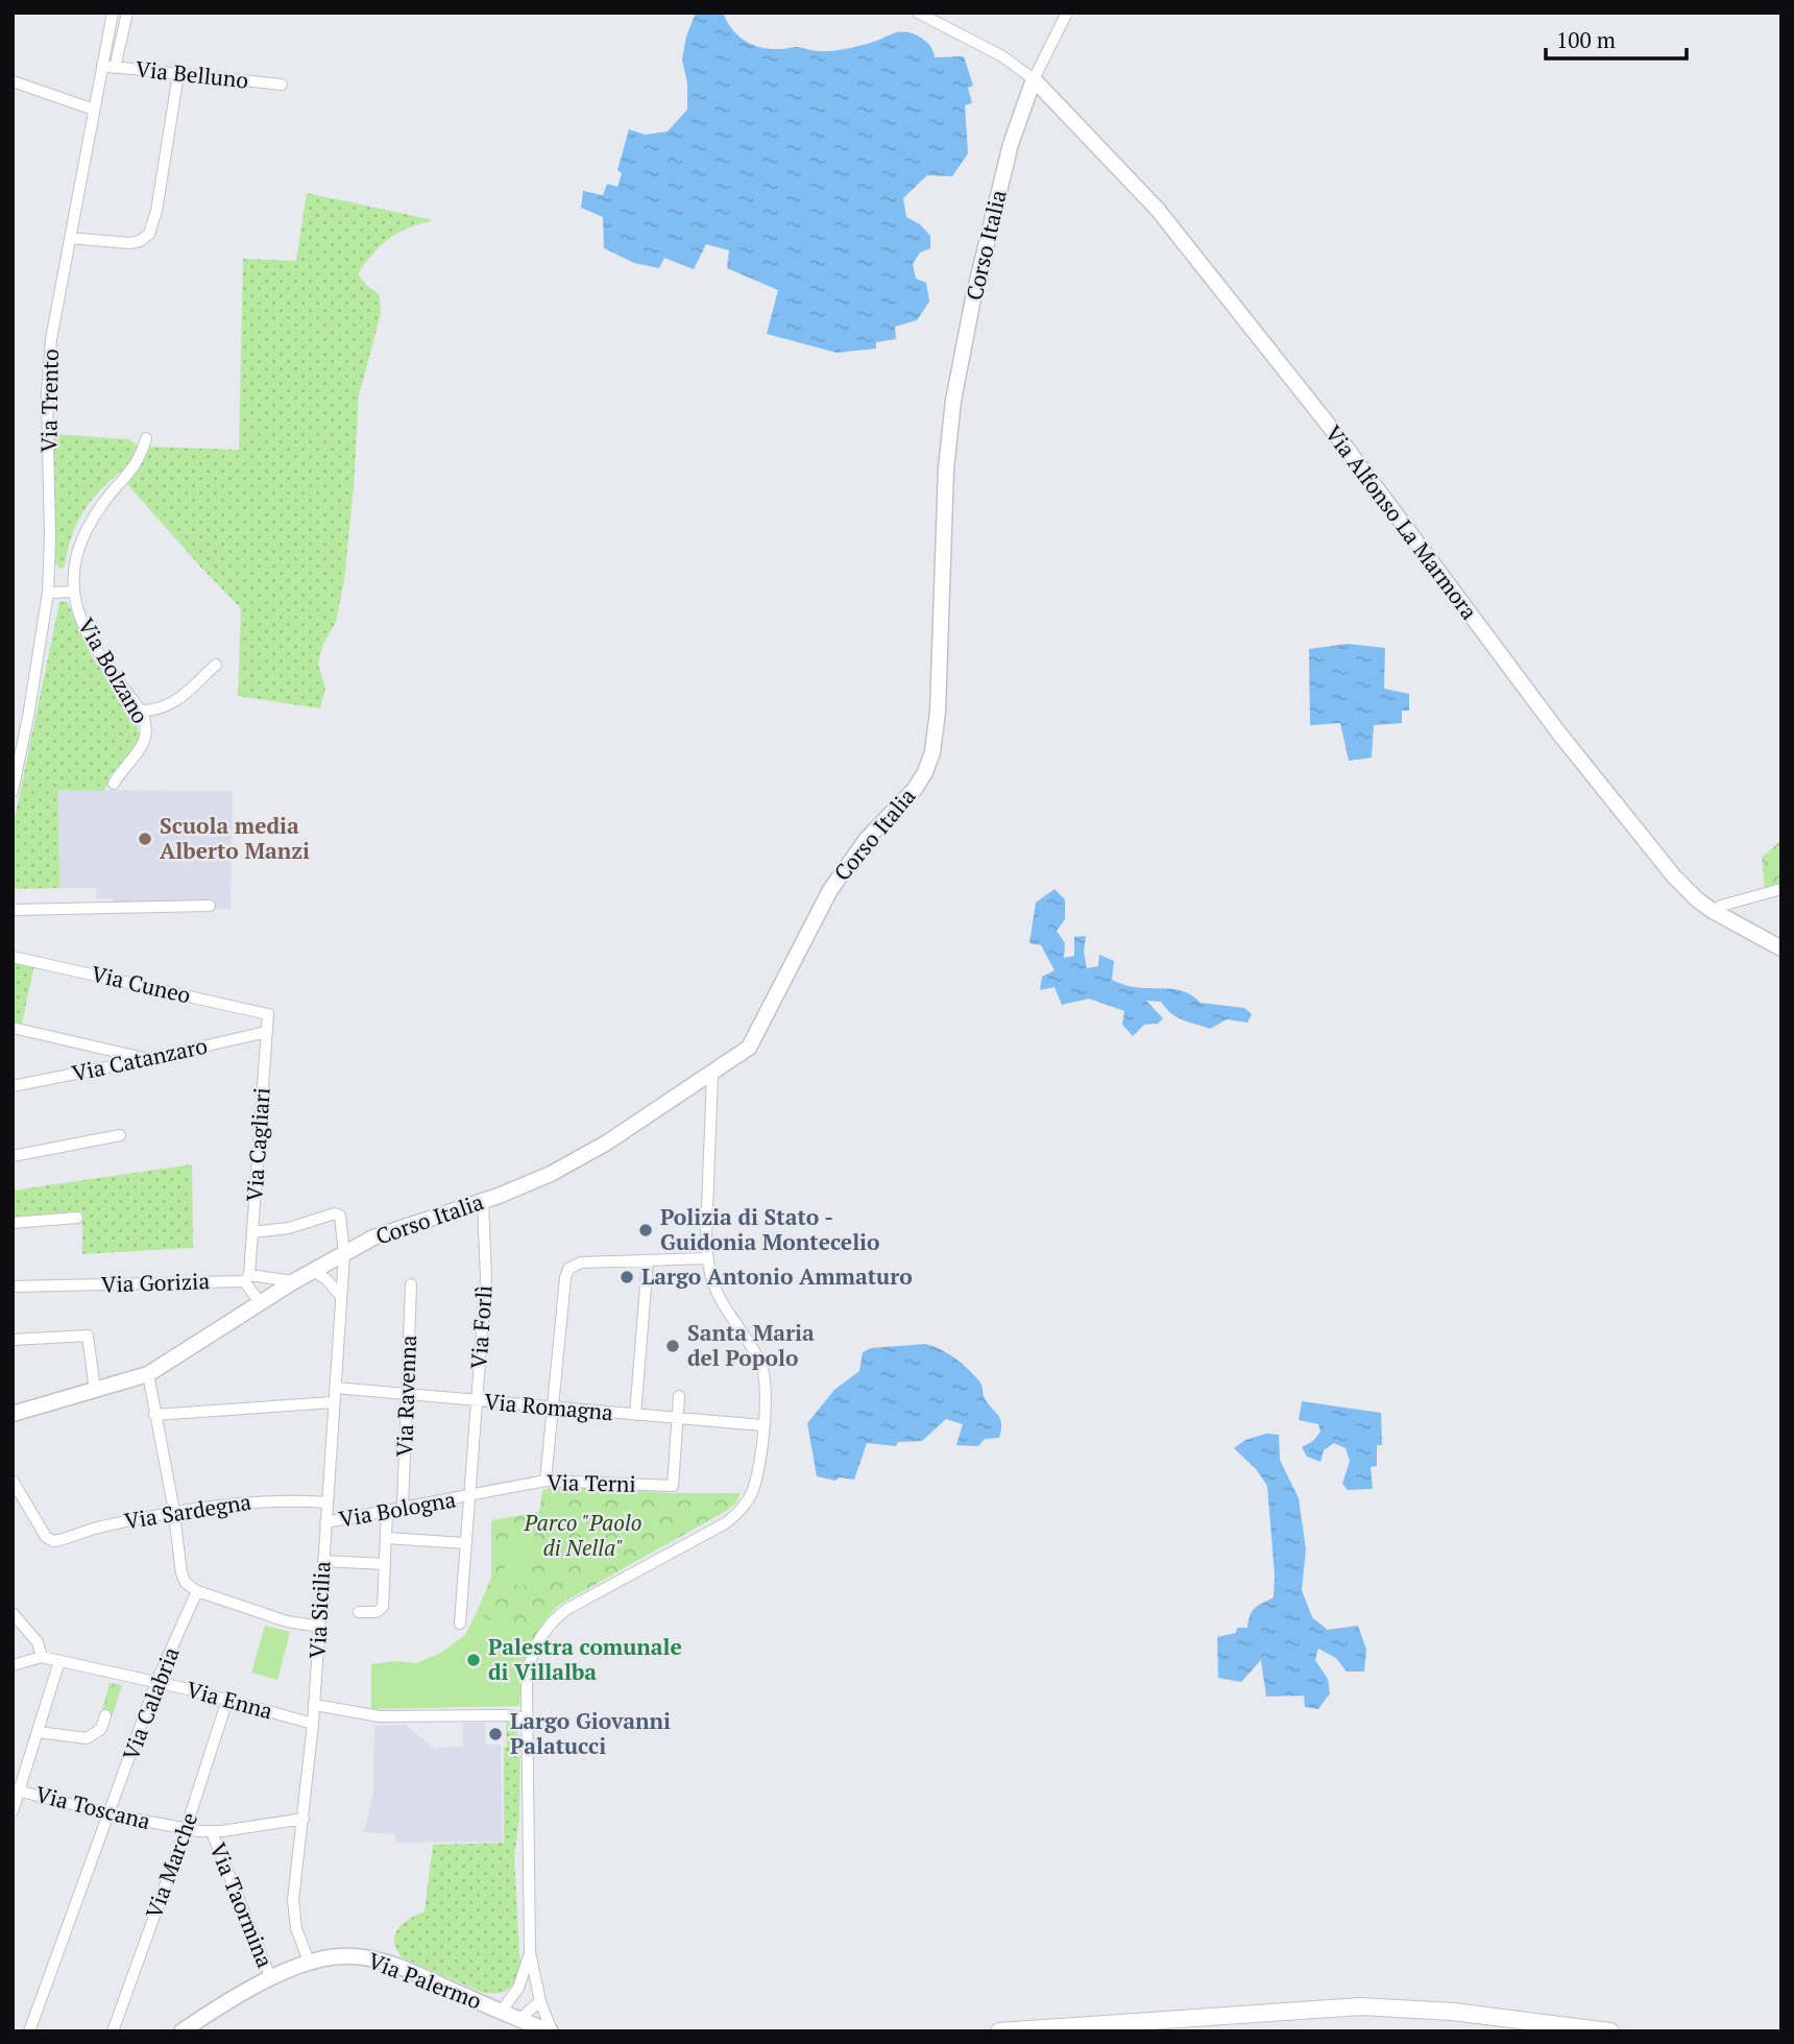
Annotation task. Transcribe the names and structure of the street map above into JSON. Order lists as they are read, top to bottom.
{
  "streets": {
    "street": [
      "Via Belluno",
      "Corso Italia",
      "Via Trento",
      "Via Alfonso La Marmora",
      "Via Bolzano",
      "Via Cuneo",
      "Via Catanzaro",
      "Via Cagliari",
      "Via Gorizia",
      "Via Forlì",
      "Via Ravenna",
      "Via Romagna",
      "Via Terni",
      "Via Bologna",
      "Via Sardegna",
      "Via Sicilia",
      "Via Enna",
      "Via Calabria",
      "Via Toscana",
      "Via Marche",
      "Via Taormina",
      "Via Palermo"
    ]
  },
  "crossings": [
    ["Via Belluno", "Via Trento"],
    ["Corso Italia", "Via Alfonso La Marmora"],
    ["Corso Italia", "Via Gorizia"],
    ["Corso Italia", "Via Forlì"],
    ["Corso Italia", "Via Sicilia"],
    ["Via Cuneo", "Via Cagliari"],
    ["Via Catanzaro", "Via Cagliari"],
    ["Via Cagliari", "Via Gorizia"],
    ["Via Cagliari", "Via Sicilia"],
    ["Via Forlì", "Via Romagna"],
    ["Via Forlì", "Via Terni"],
    ["Via Forlì", "Via Bologna"],
    ["Via Ravenna", "Via Romagna"],
    ["Via Ravenna", "Via Bologna"],
    ["Via Romagna", "Via Terni"],
    ["Via Romagna", "Via Sicilia"],
    ["Via Terni", "Via Bologna"],
    ["Via Bologna", "Via Sicilia"],
    ["Via Sardegna", "Via Sicilia"],
    ["Via Sicilia", "Via Enna"],
    ["Via Sicilia", "Via Toscana"],
    ["Via Sicilia", "Via Palermo"],
    ["Via Enna", "Via Calabria"],
    ["Via Enna", "Via Marche"],
    ["Via Calabria", "Via Toscana"],
    ["Via Toscana", "Via Marche"],
    ["Via Toscana", "Via Taormina"],
    ["Via Taormina", "Via Palermo"]
  ],
  "parks": ["Parco \"Paolo di Nella\""],
  "places": [
    "Scuola media Alberto Manzi",
    "Polizia di Stato - Guidonia Montecelio",
    "Largo Antonio Ammaturo",
    "Santa Maria del Popolo",
    "Palestra comunale di Villalba",
    "Largo Giovanni Palatucci"
  ],
  "scale_bar": "100 m"
}
